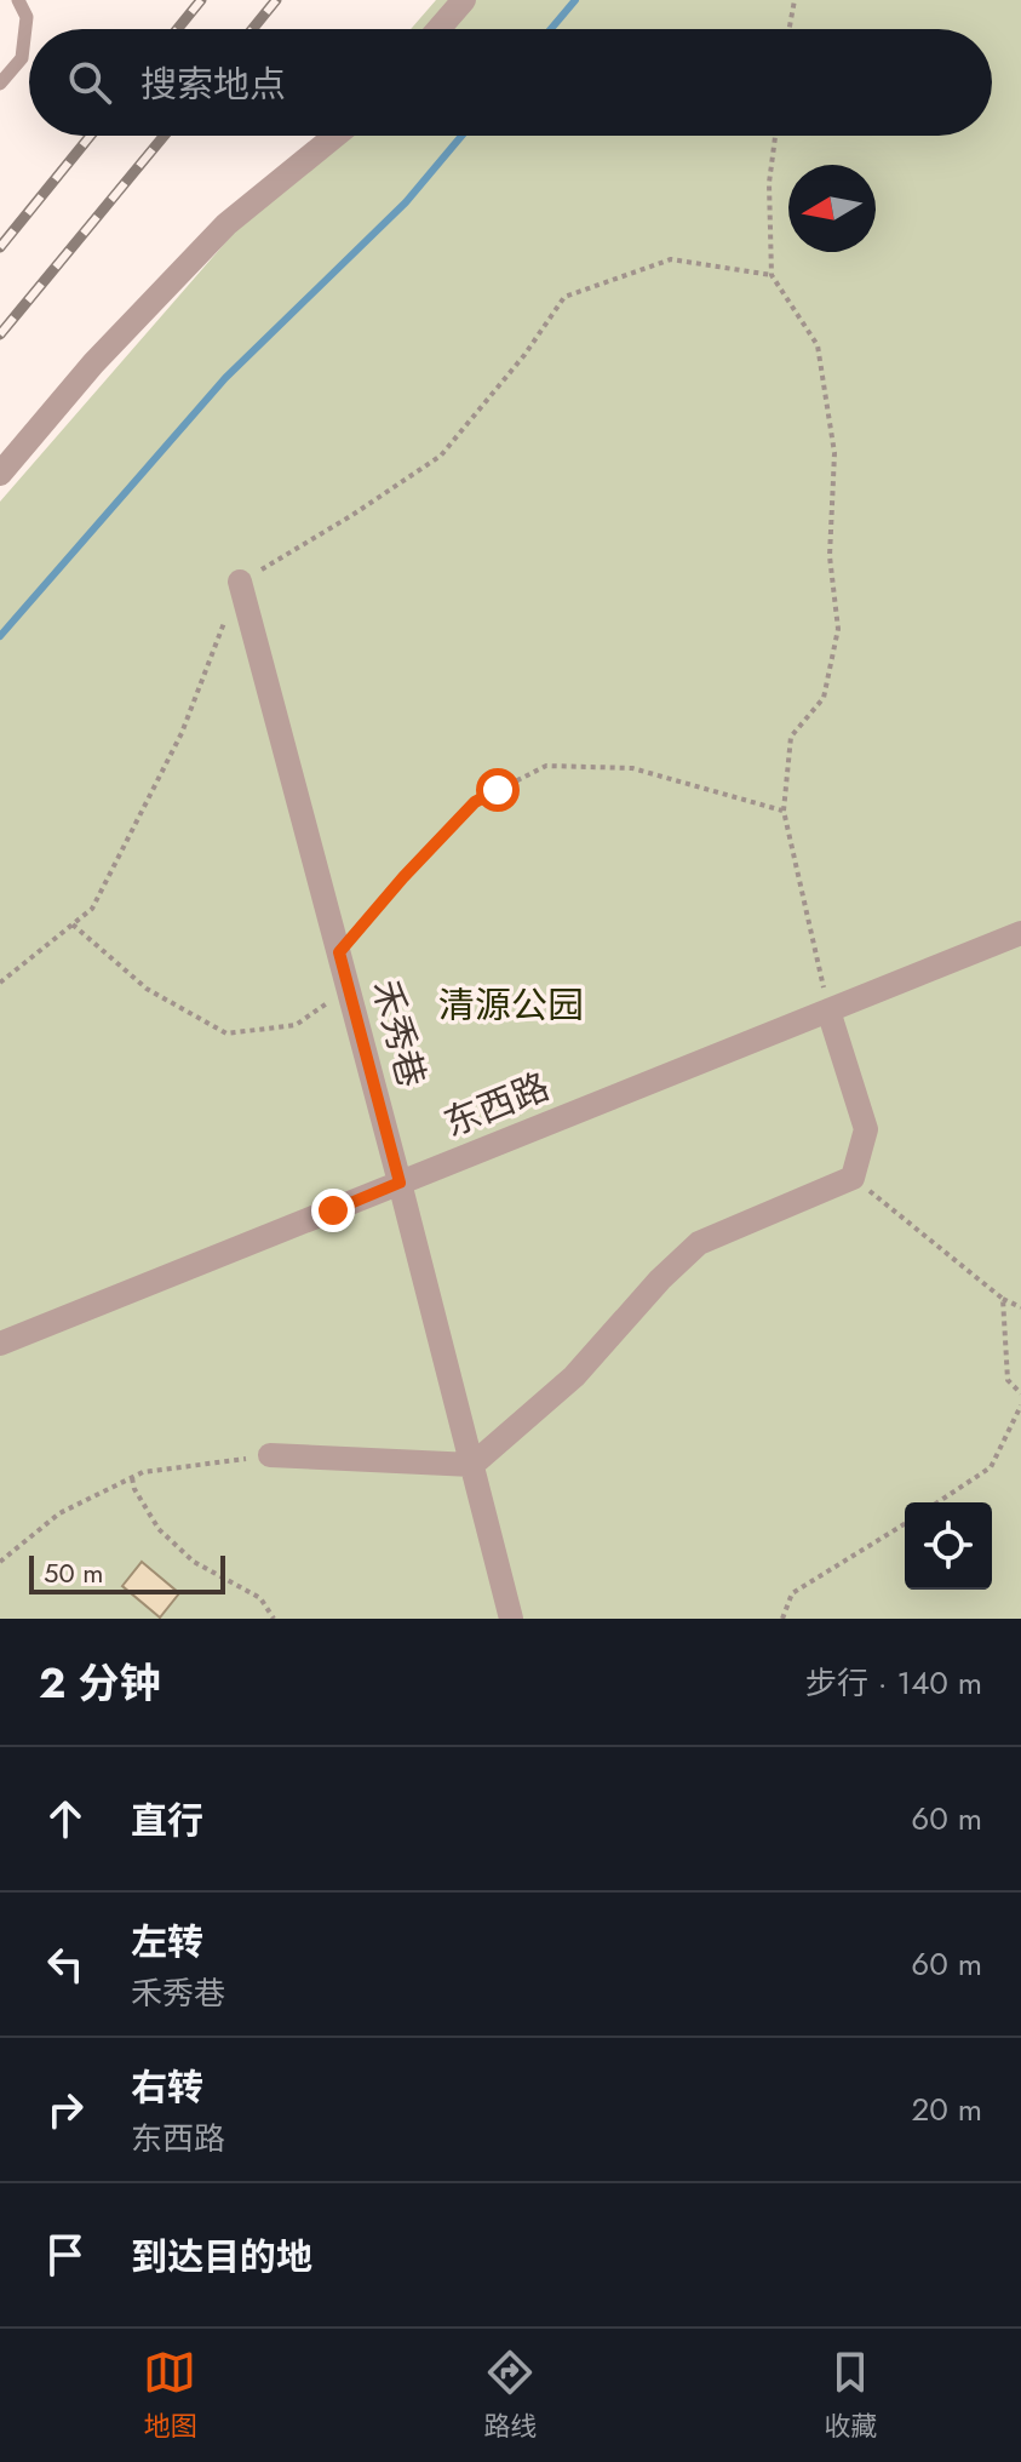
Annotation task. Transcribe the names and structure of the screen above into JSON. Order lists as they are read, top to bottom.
{
  "streets": {
    "street": ["禾秀巷", "东西路"]
  },
  "crossings": [
    ["禾秀巷", "东西路"]
  ],
  "parks": ["清源公园"],
  "scale_bar": "50 m",
  "north": "left",
  "page": {
    "search": "搜索地点",
    "scale": "50 m",
    "heading": ["2 分钟", "步行 · 140 m"],
    "list": [
      ["直行", "60 m"],
      ["左转", "禾秀巷", "60 m"],
      ["右转", "东西路", "20 m"],
      "到达目的地"
    ],
    "nav": ["地图", "路线", "收藏"]
  }
}
